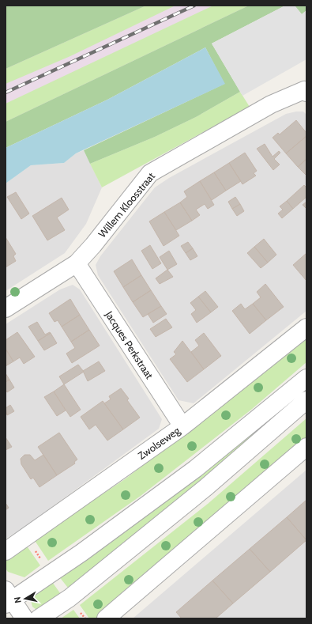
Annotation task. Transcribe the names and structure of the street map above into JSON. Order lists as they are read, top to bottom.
{
  "streets": {
    "street": ["Willem Kloosstraat", "Jacques Perkstraat", "Zwolseweg"]
  },
  "crossings": [
    ["Willem Kloosstraat", "Jacques Perkstraat"],
    ["Jacques Perkstraat", "Zwolseweg"]
  ],
  "north": "left"
}
